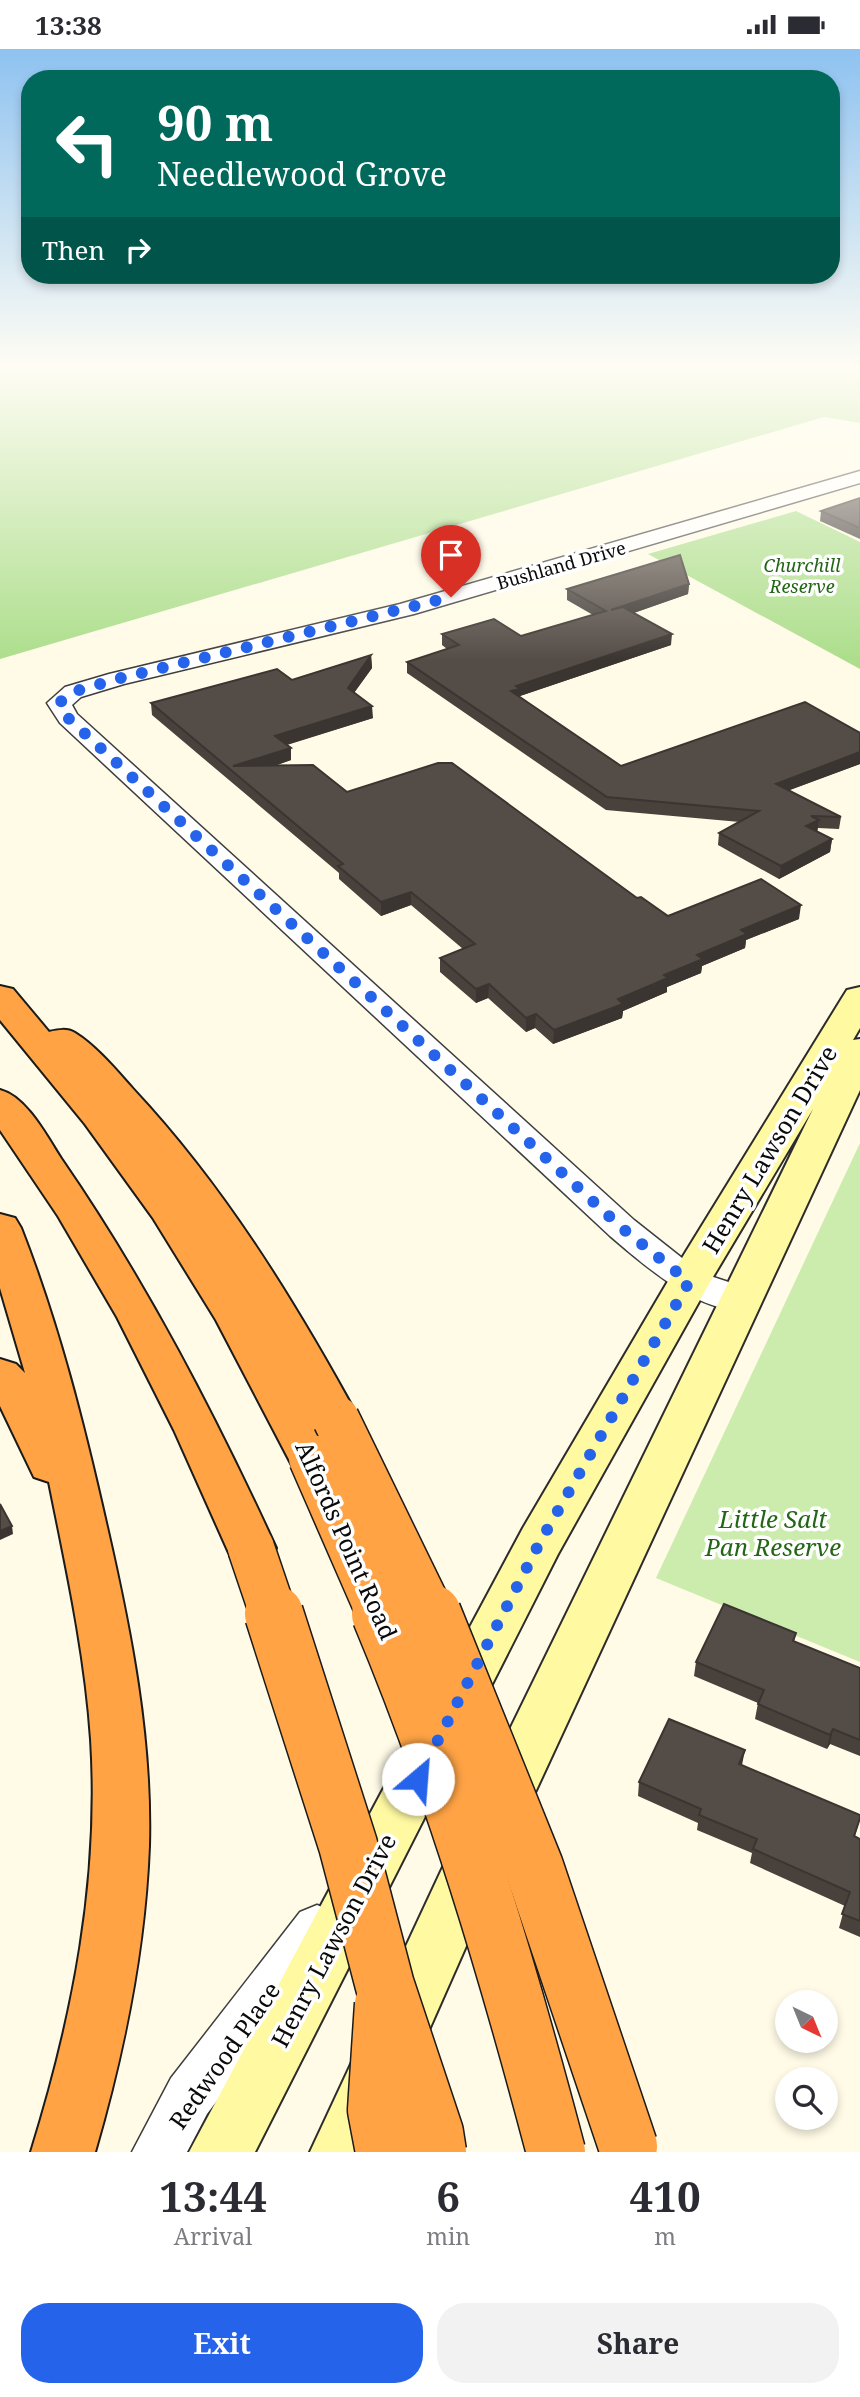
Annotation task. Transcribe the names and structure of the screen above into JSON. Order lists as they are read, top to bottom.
{
  "streets": {
    "highway": ["Alfords Point Road"],
    "main road": ["Henry Lawson Drive"],
    "street": ["Bushland Drive", "Redwood Place"]
  },
  "crossings": [
    ["Bushland Drive", "Henry Lawson Drive"],
    ["Henry Lawson Drive", "Redwood Place"]
  ],
  "parks": ["Churchill Reserve", "Little Salt Pan Reserve"],
  "north": "bottom right",
  "page": {
    "status": "13:38",
    "turn": ["90 m", "Needlewood Grove"],
    "then": "Then",
    "eta": [
      "13:44",
      "Arrival",
      "6",
      "min",
      "410",
      "m"
    ],
    "buttons": ["Exit", "Share"]
  }
}
